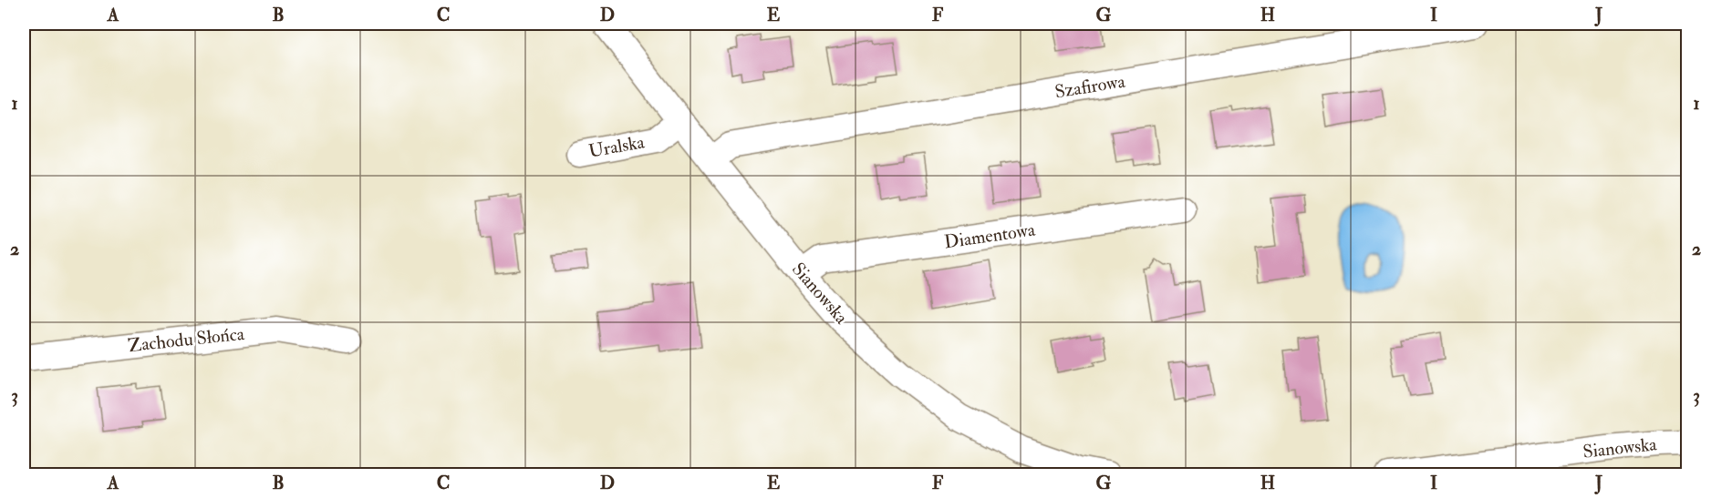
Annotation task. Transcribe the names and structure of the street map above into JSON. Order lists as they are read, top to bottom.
{
  "streets": {
    "street": [
      "Szafirowa",
      "Uralska",
      "Diamentowa",
      "Sianowska",
      "Zachodu Słońca"
    ]
  },
  "crossings": [
    ["Szafirowa", "Sianowska"],
    ["Uralska", "Sianowska"],
    ["Diamentowa", "Sianowska"]
  ],
  "grid": {
    "columns": [
      "A",
      "B",
      "C",
      "D",
      "E",
      "F",
      "G",
      "H",
      "I",
      "J"
    ],
    "rows": ["1", "2", "3"]
  }
}
